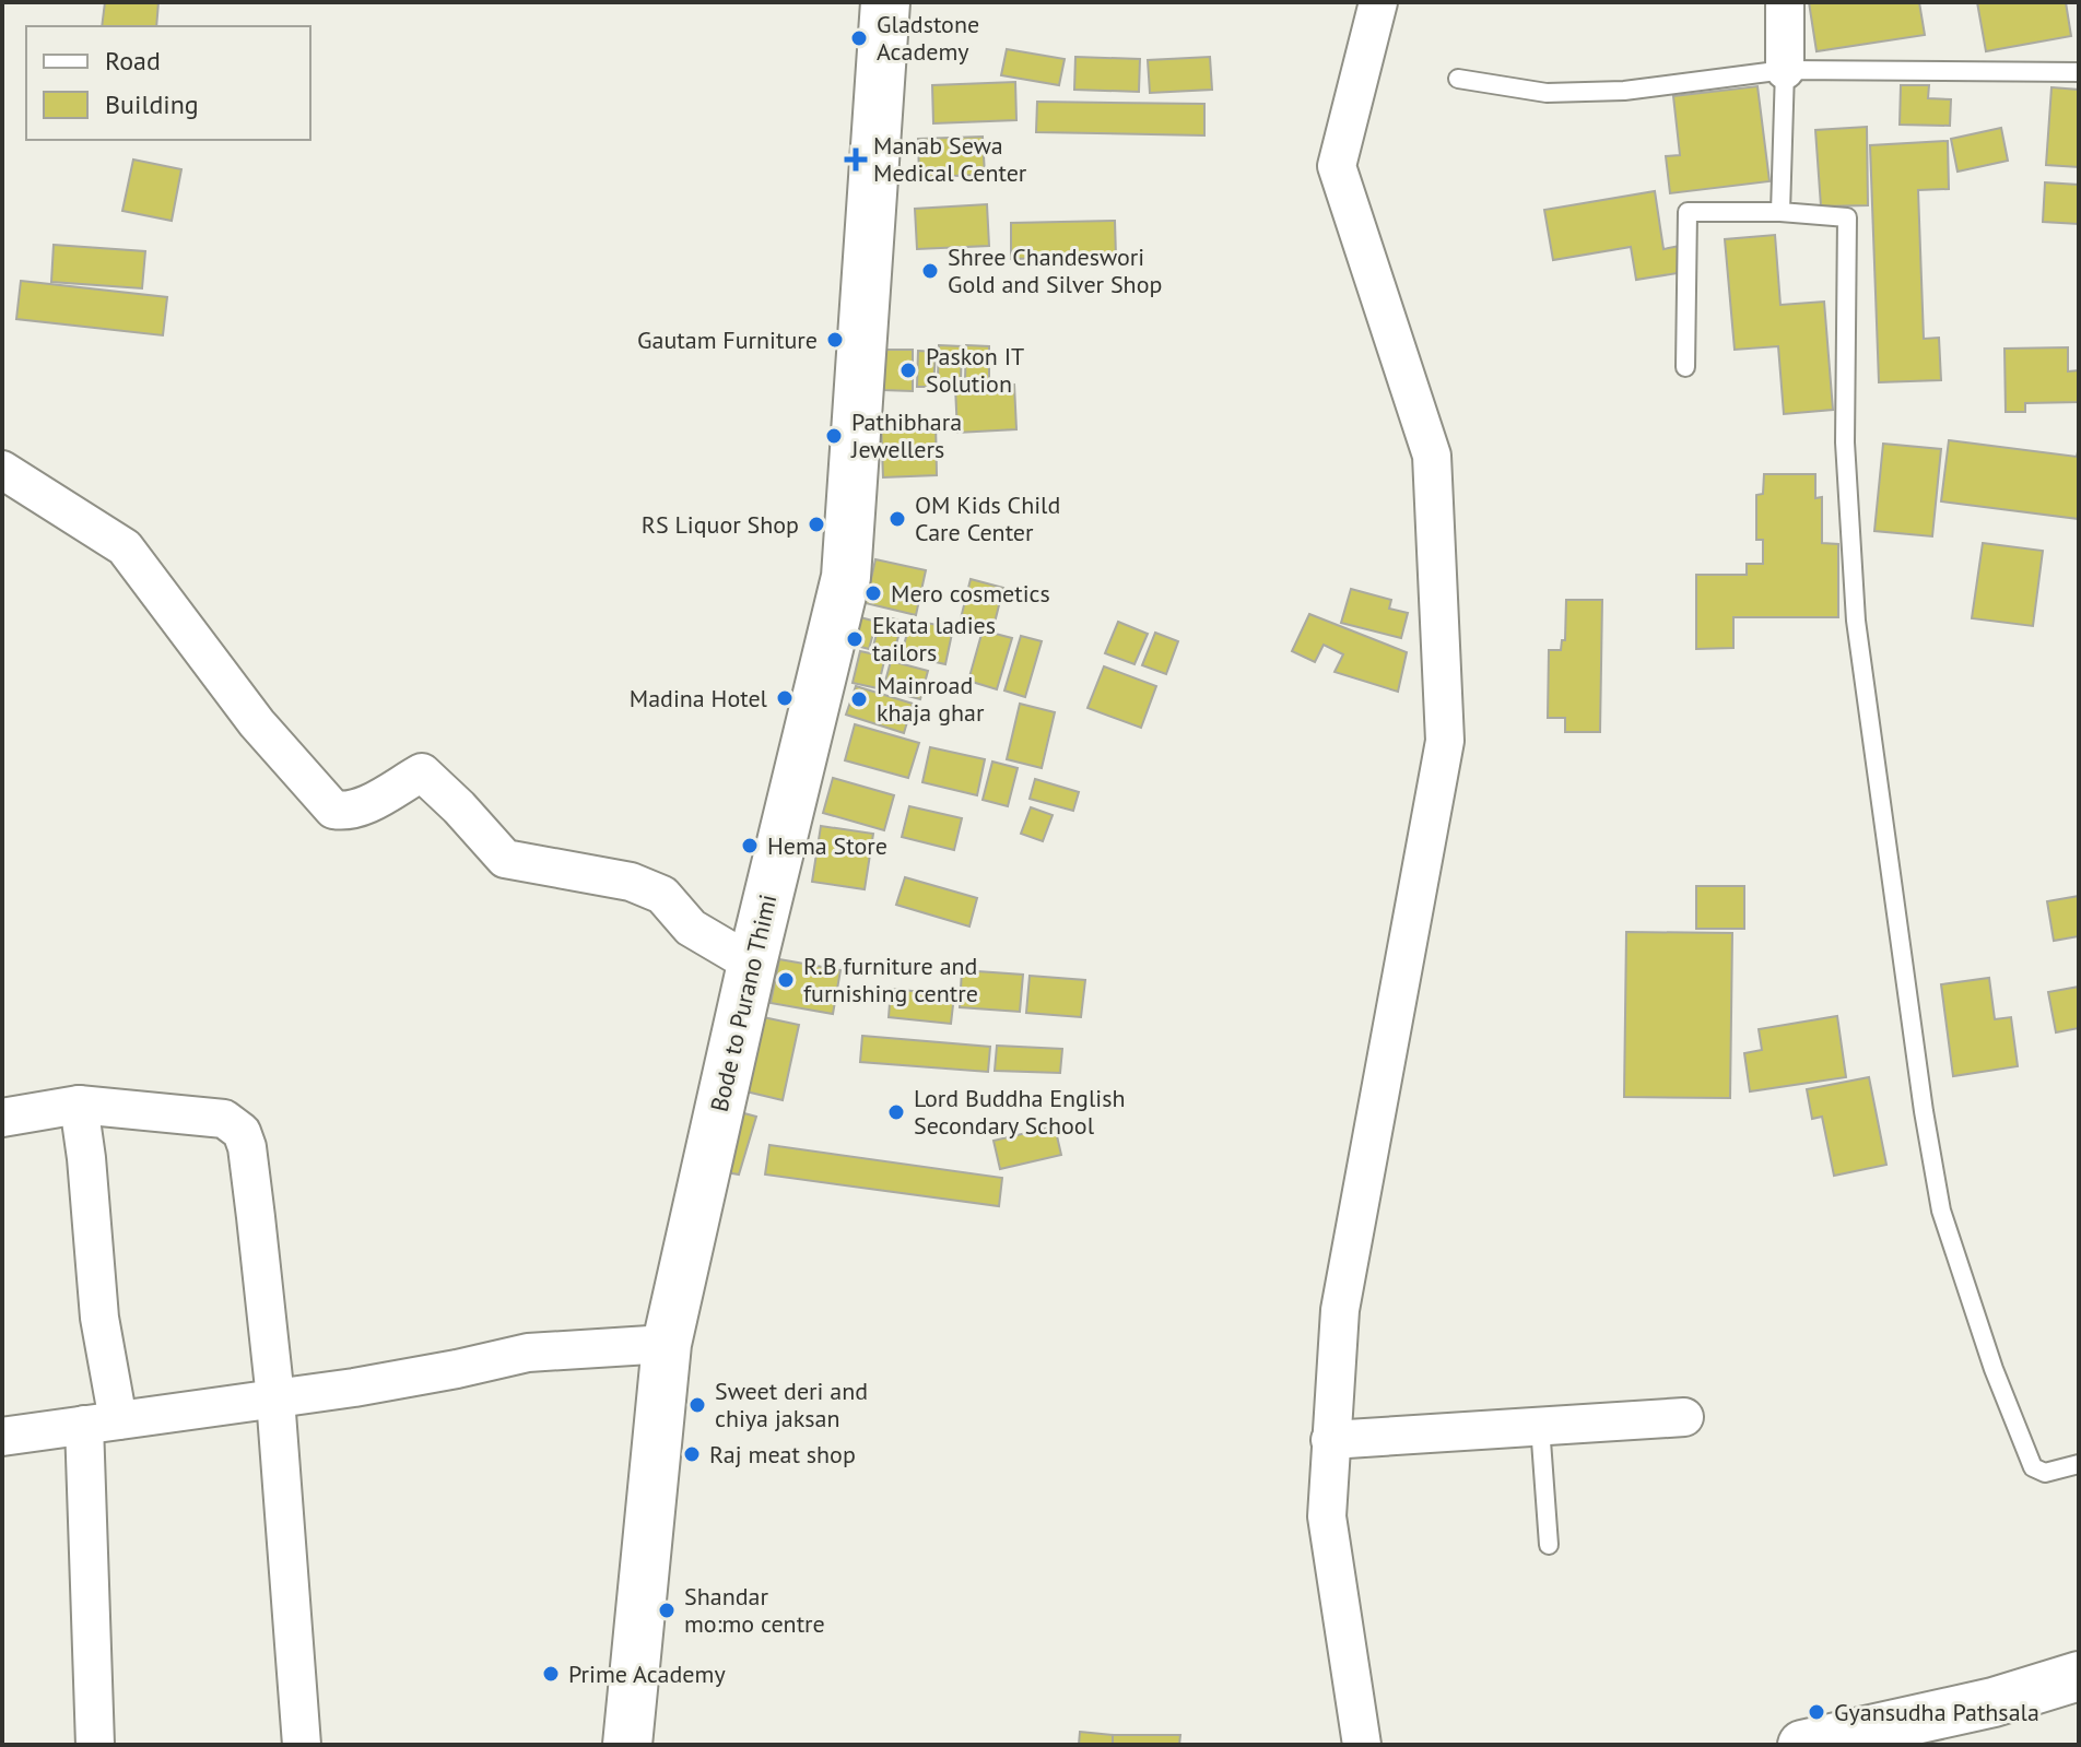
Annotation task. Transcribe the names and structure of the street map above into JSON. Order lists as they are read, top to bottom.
{
  "streets": {
    "main road": ["Bode to Purano Thimi"]
  },
  "places": {
    "other": [
      "Gladstone Academy",
      "Shree Chandeswori Gold and Silver Shop",
      "Gautam Furniture",
      "Paskon IT Solution",
      "Pathibhara Jewellers",
      "OM Kids Child Care Center",
      "RS Liquor Shop",
      "Mero cosmetics",
      "Ekata ladies tailors",
      "Madina Hotel",
      "Mainroad khaja ghar",
      "Hema Store",
      "R.B furniture and furnishing centre",
      "Lord Buddha English Secondary School",
      "Sweet deri and chiya jaksan",
      "Raj meat shop",
      "Shandar mo:mo centre",
      "Prime Academy",
      "Gyansudha Pathsala"
    ],
    "health": ["Manab Sewa Medical Center"]
  },
  "legend": ["Road", "Building"]
}
